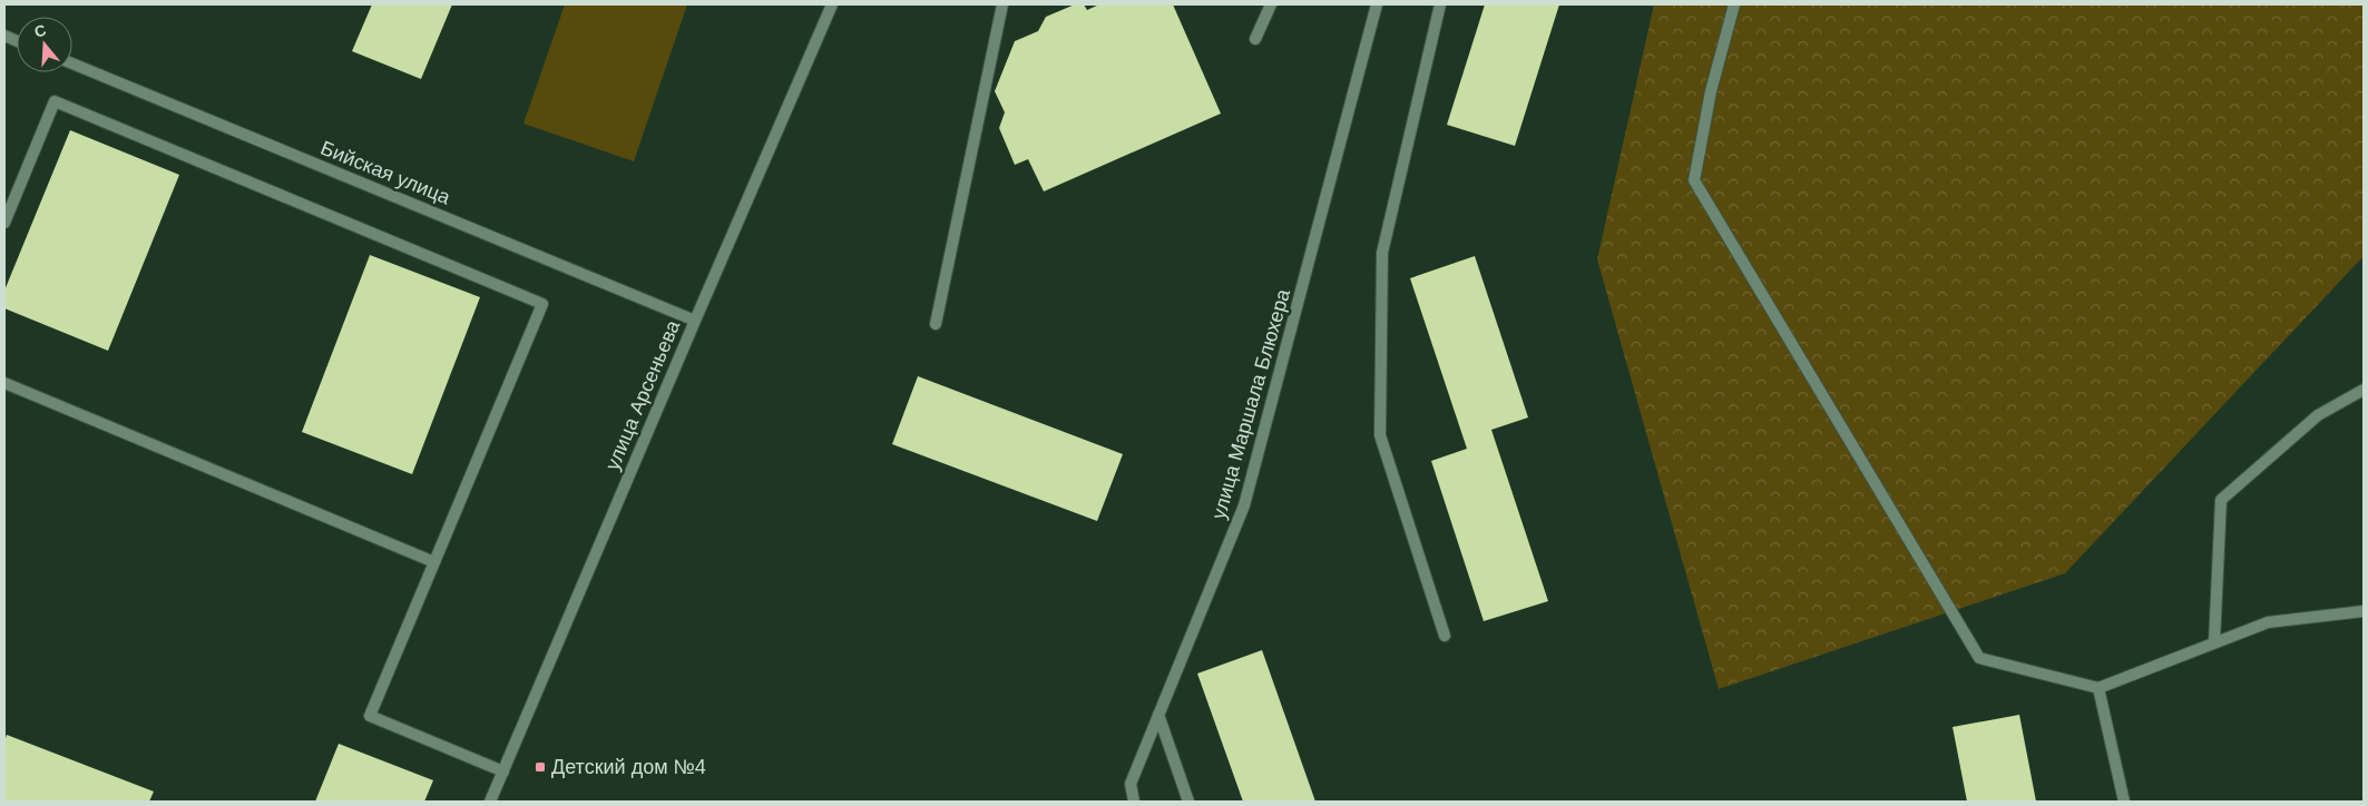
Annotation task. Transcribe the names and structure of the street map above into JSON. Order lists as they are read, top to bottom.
{
  "streets": {
    "street": ["Бийская улица", "улица Арсеньева", "улица Маршала Блюхера"]
  },
  "crossings": [
    ["Бийская улица", "улица Арсеньева"]
  ],
  "places": {
    "transit": ["Детский дом №4"]
  },
  "north": "top"
}
